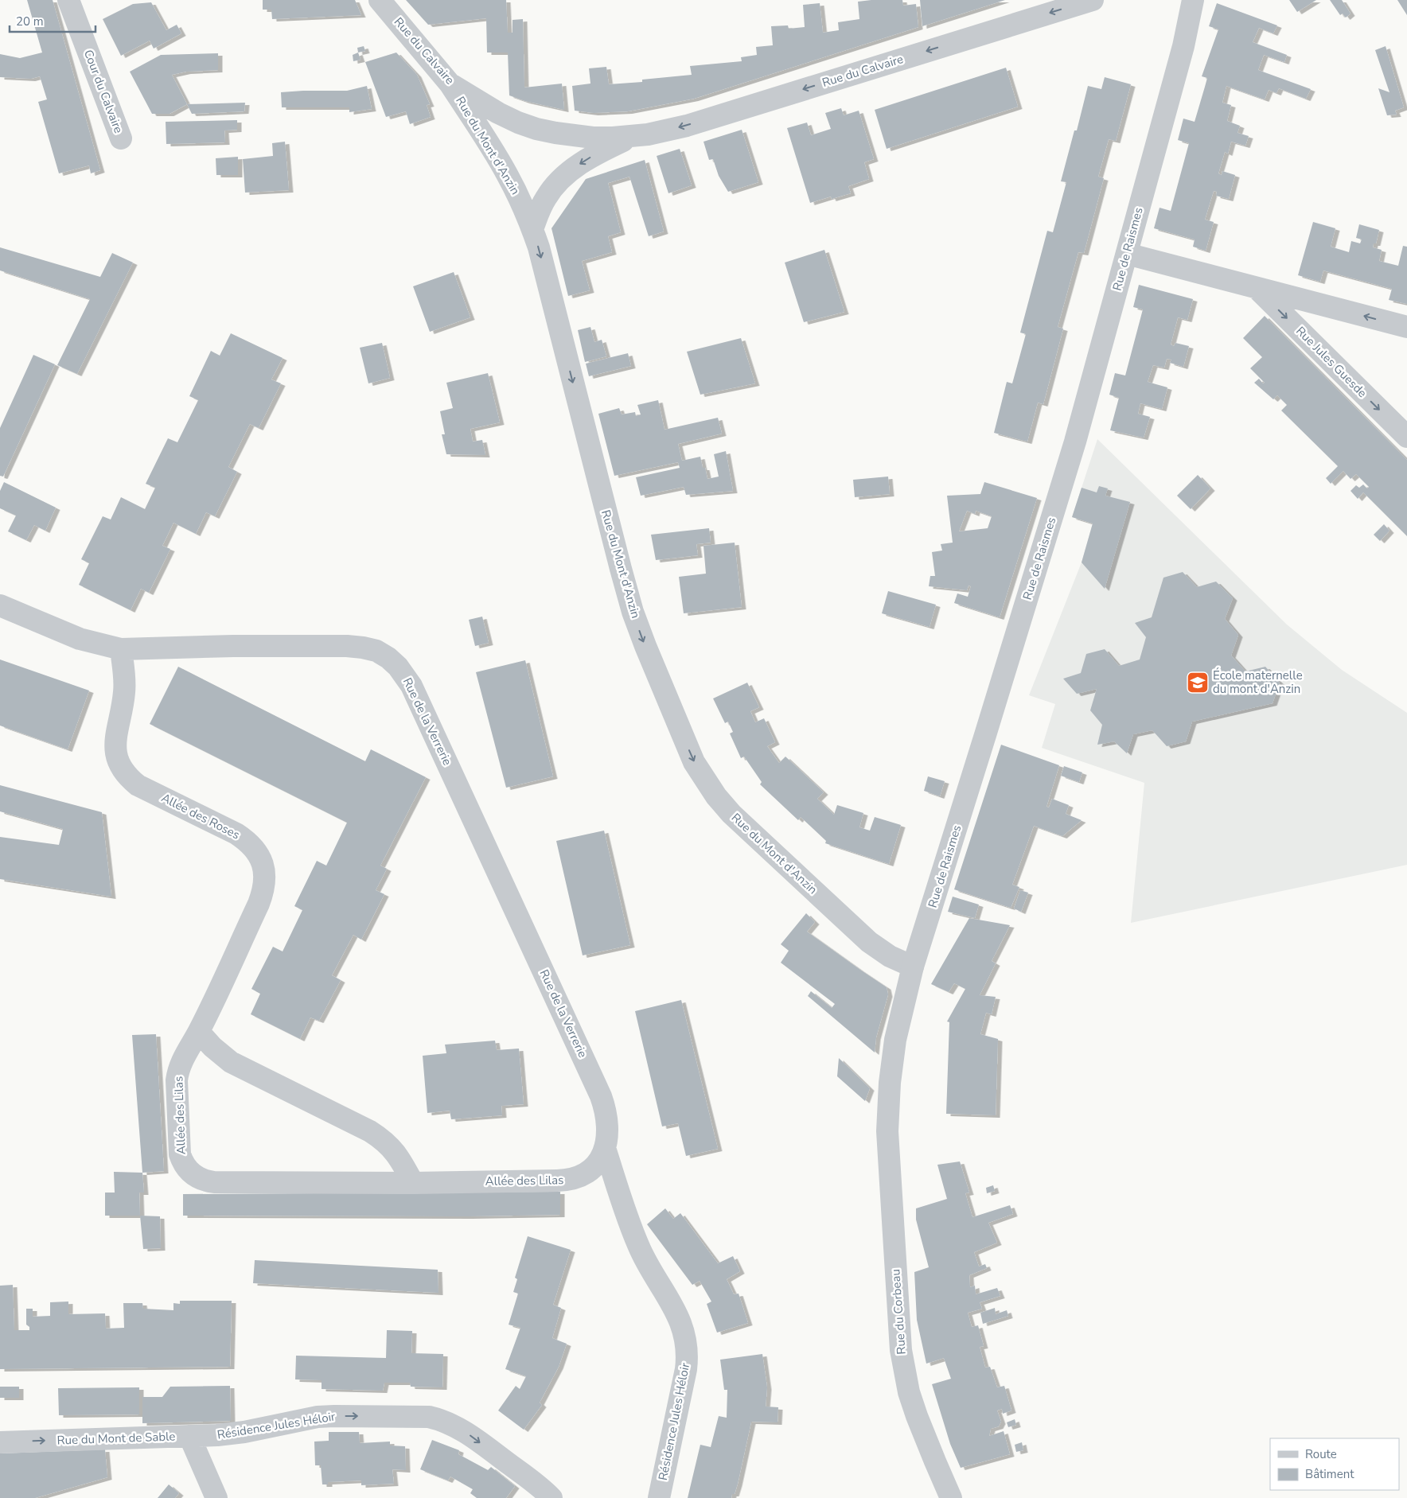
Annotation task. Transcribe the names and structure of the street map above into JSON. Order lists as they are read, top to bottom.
{
  "streets": {
    "street": [
      "Rue du Calvaire",
      "Cour du Calvaire",
      "Rue du Mont d'Anzin",
      "Rue de Raismes",
      "Rue Jules Guesde",
      "Rue de la Verrerie",
      "Allée des Roses",
      "Allée des Lilas",
      "Rue du Corbeau",
      "Résidence Jules Héloir",
      "Rue du Mont de Sable"
    ]
  },
  "crossings": [
    ["Rue du Calvaire", "Rue du Mont d'Anzin"],
    ["Rue du Mont d'Anzin", "Rue de Raismes"],
    ["Rue de Raismes", "Rue du Corbeau"],
    ["Rue de la Verrerie", "Allée des Roses"],
    ["Rue de la Verrerie", "Allée des Lilas"],
    ["Rue de la Verrerie", "Résidence Jules Héloir"],
    ["Allée des Roses", "Allée des Lilas"],
    ["Allée des Lilas", "Résidence Jules Héloir"],
    ["Résidence Jules Héloir", "Rue du Mont de Sable"]
  ],
  "one_way": [
    "Rue du Calvaire",
    "Rue du Mont d'Anzin",
    "Rue Jules Guesde",
    "Résidence Jules Héloir",
    "Rue du Mont de Sable"
  ],
  "places": {
    "school or university": ["École maternelle du mont d'Anzin"]
  },
  "legend": ["Route", "Bâtiment"],
  "scale_bar": "20 m"
}
